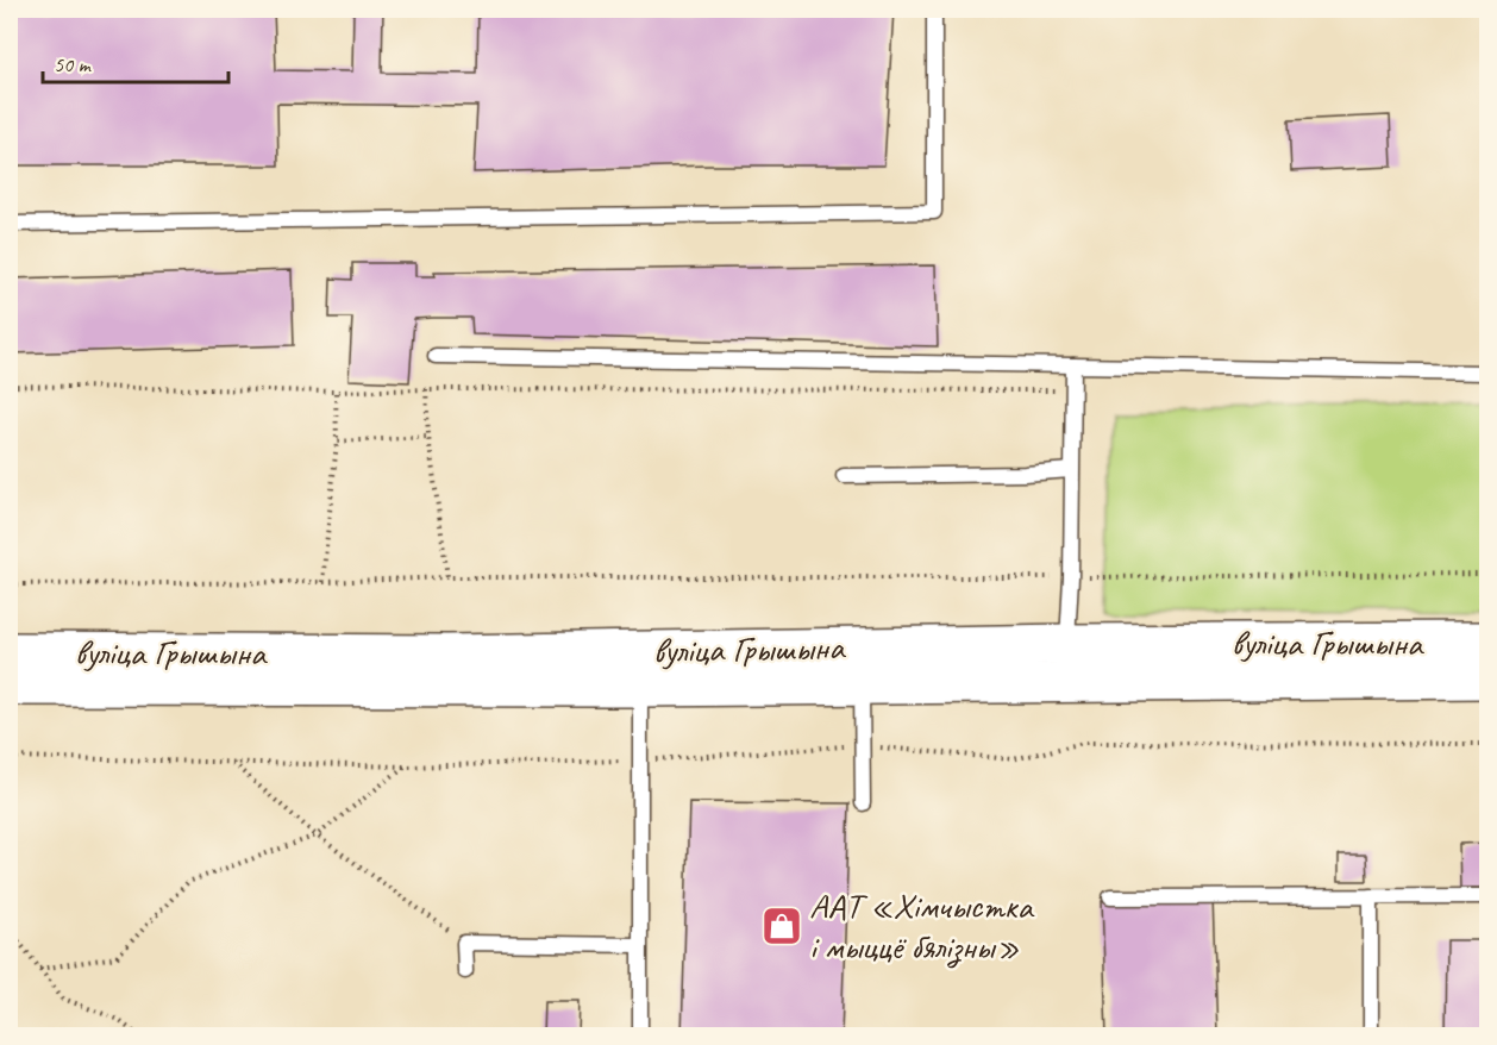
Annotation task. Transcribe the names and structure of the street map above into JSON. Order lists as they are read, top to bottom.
{
  "streets": {
    "main road": ["вуліца Грышына"]
  },
  "places": {
    "shop": ["ААТ «Хімчыстка і мыццё бялізны»"]
  },
  "scale_bar": "50 m"
}
